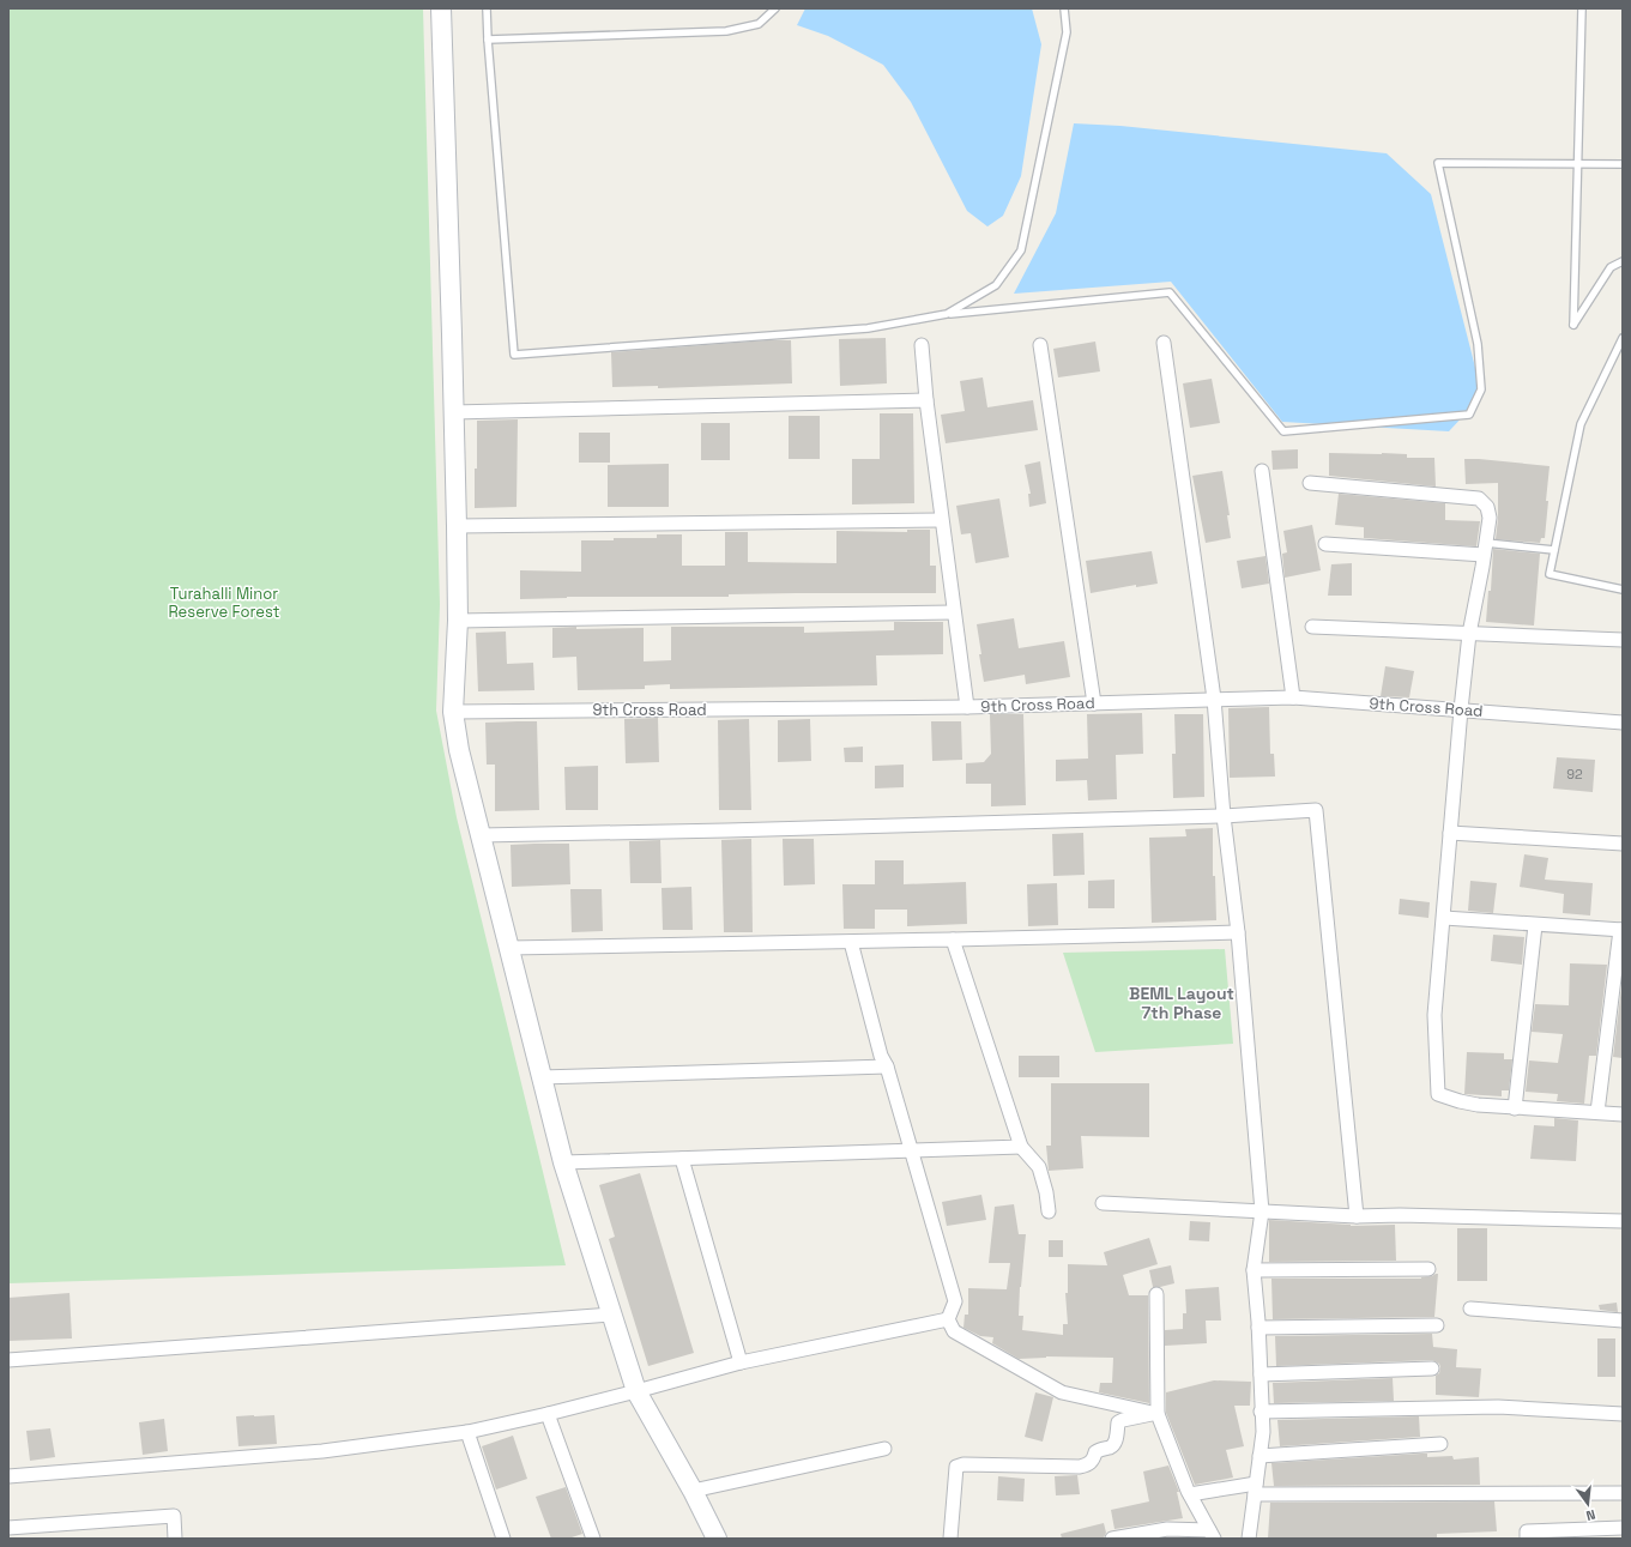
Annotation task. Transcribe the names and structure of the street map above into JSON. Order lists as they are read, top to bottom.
{
  "streets": {
    "street": ["9th Cross Road"]
  },
  "districts": ["BEML Layout 7th Phase"],
  "parks": ["Turahalli Minor Reserve Forest"],
  "house_numbers": ["92"],
  "north": "bottom"
}
